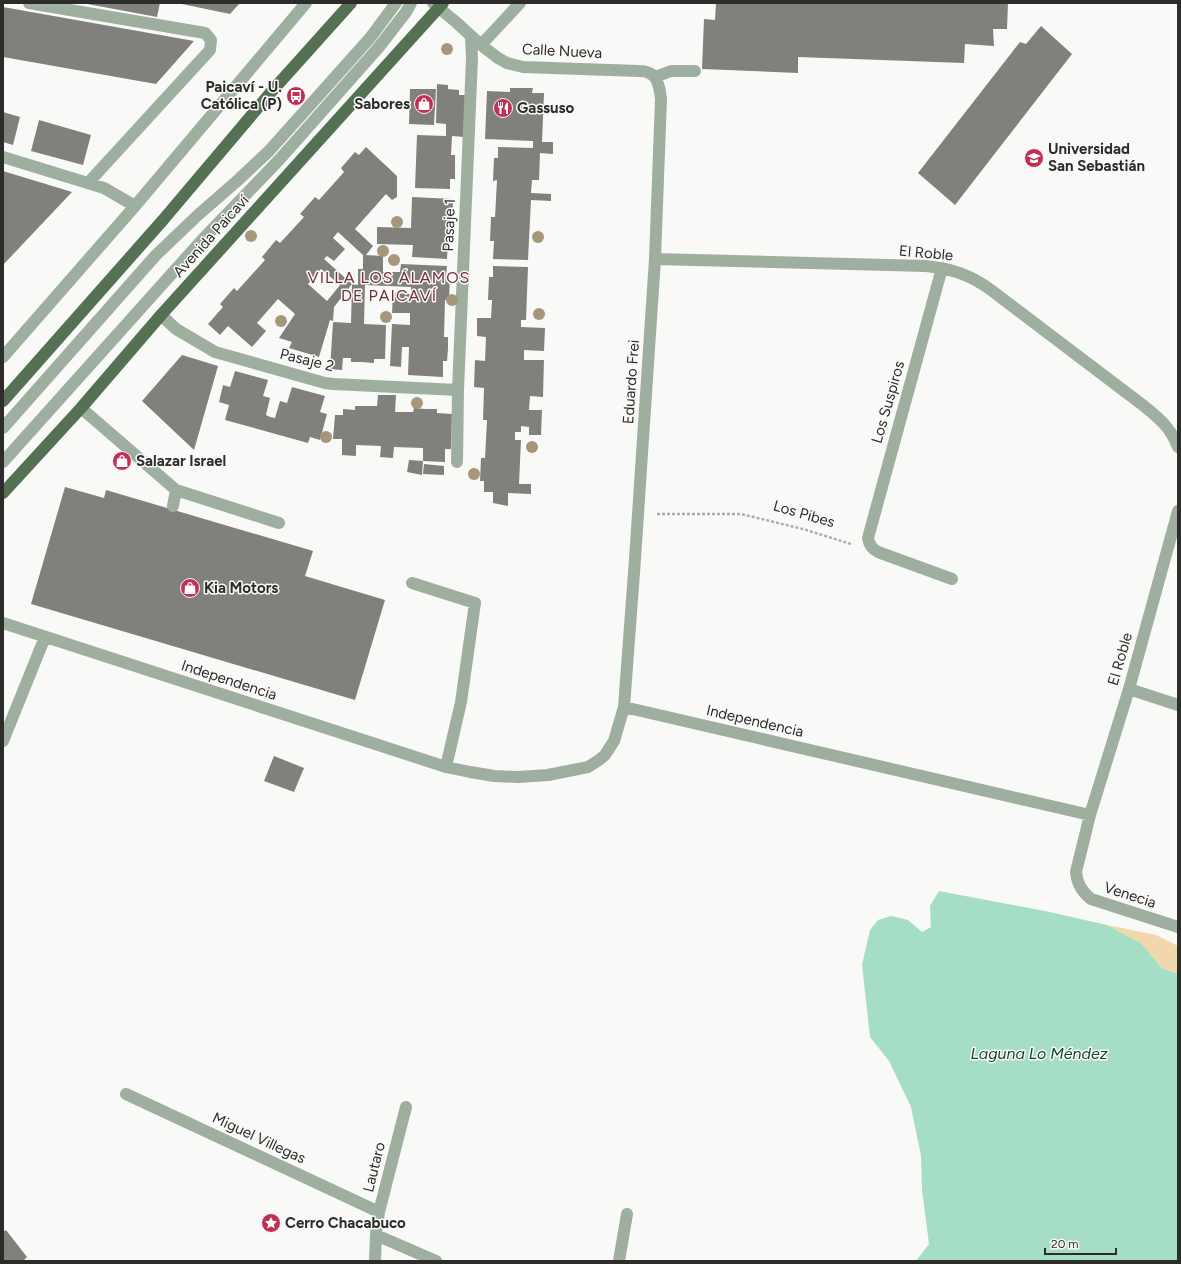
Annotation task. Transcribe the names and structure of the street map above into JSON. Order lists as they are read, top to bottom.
{
  "streets": {
    "main road": ["Avenida Paicaví"],
    "street": [
      "Calle Nueva",
      "Pasaje 1",
      "El Roble",
      "Pasaje 2",
      "Eduardo Frei",
      "Los Suspiros",
      "Independencia",
      "Venecia",
      "Miguel Villegas",
      "Lautaro"
    ],
    "path": ["Los Pibes"]
  },
  "crossings": [
    ["Calle Nueva", "Pasaje 1"],
    ["Calle Nueva", "Avenida Paicaví"],
    ["Calle Nueva", "Eduardo Frei"],
    ["Pasaje 1", "Pasaje 2"],
    ["Avenida Paicaví", "Pasaje 2"],
    ["El Roble", "Eduardo Frei"],
    ["El Roble", "Los Suspiros"],
    ["El Roble", "Independencia"],
    ["El Roble", "Venecia"],
    ["Eduardo Frei", "Los Pibes"],
    ["Eduardo Frei", "Independencia"],
    ["Los Suspiros", "Los Pibes"],
    ["Independencia", "Venecia"],
    ["Miguel Villegas", "Lautaro"]
  ],
  "districts": ["VILLA LOS ÁLAMOS DE PAICAVÍ"],
  "water": ["Laguna Lo Méndez"],
  "places": {
    "bus stop": ["Paicaví - U. Católica (P)"],
    "shop": ["Sabores", "Salazar Israel", "Kia Motors"],
    "restaurant": ["Gassuso"],
    "school or university": ["Universidad San Sebastián"],
    "place": ["Cerro Chacabuco"]
  },
  "scale_bar": "20 m"
}
